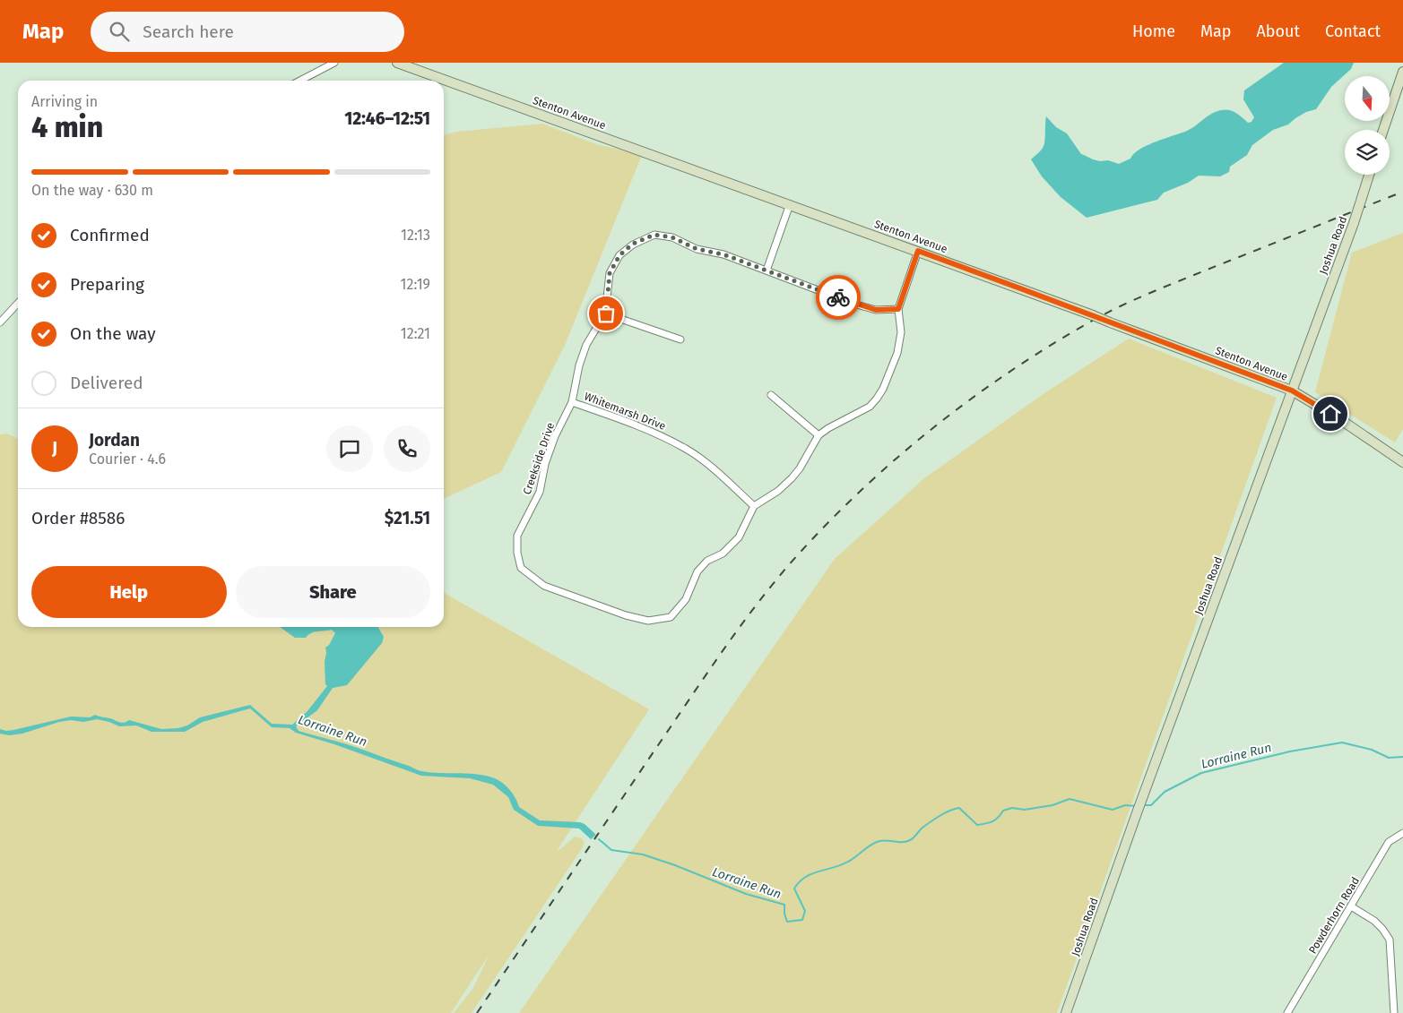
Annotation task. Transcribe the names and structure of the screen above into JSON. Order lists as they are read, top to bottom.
{
  "streets": {
    "main road": ["Stenton Avenue", "Joshua Road"],
    "street": ["Whitemarsh Drive", "Creekside Drive", "Powderhorn Road"]
  },
  "crossings": [
    ["Stenton Avenue", "Joshua Road"],
    ["Whitemarsh Drive", "Creekside Drive"]
  ],
  "water": ["Lorraine Run"],
  "north": "bottom",
  "page": {
    "header": "Map",
    "search": "Search here",
    "nav": [
      "Home",
      "Map",
      "About",
      "Contact"
    ],
    "heading": ["4 min", "Arriving in", "12:46–12:51"],
    "panel": [
      "Jordan",
      "Courier · 4.6",
      "Order #8586",
      "$21.51"
    ],
    "bar": "On the way · 630 m",
    "list": [
      ["Confirmed", "12:13"],
      ["Preparing", "12:19"],
      ["On the way", "12:21"],
      "Delivered"
    ],
    "round": "J",
    "buttons": ["Help", "Share"]
  }
}
